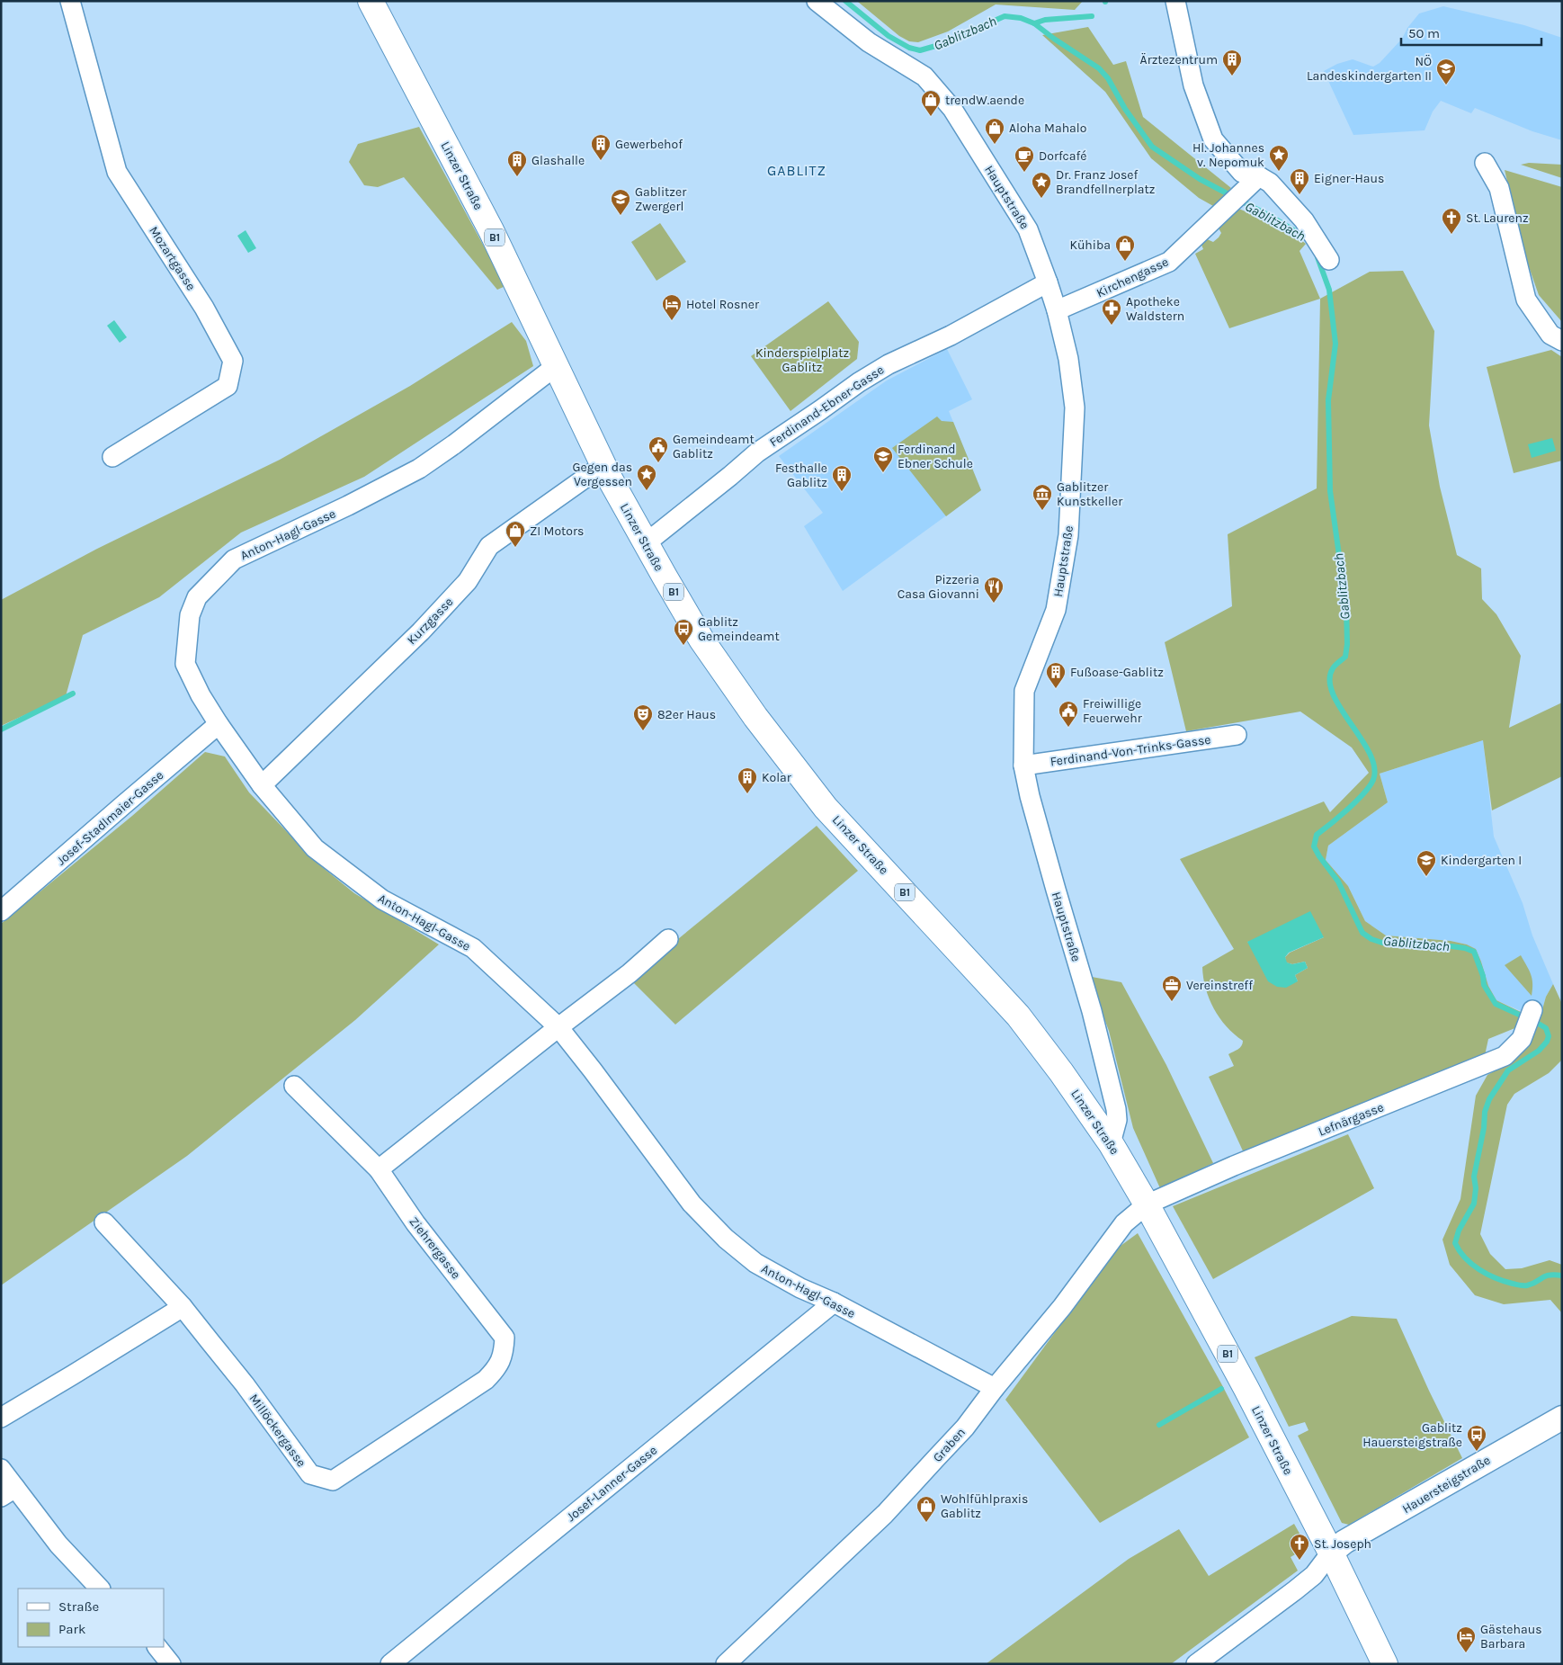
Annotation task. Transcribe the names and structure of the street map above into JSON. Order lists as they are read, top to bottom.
{
  "streets": {
    "main road": ["Linzer Straße", "B1"],
    "street": [
      "Hauptstraße",
      "Mozartgasse",
      "Kirchengasse",
      "Ferdinand-Ebner-Gasse",
      "Anton-Hagl-Gasse",
      "Kurzgasse",
      "Ferdinand-Von-Trinks-Gasse",
      "Josef-Stadlmaier-Gasse",
      "Lefnärgasse",
      "Ziehrergasse",
      "Millöckergasse",
      "Graben",
      "Josef-Lanner-Gasse",
      "Hauersteigstraße"
    ]
  },
  "crossings": [
    ["Linzer Straße", "Hauptstraße"],
    ["Linzer Straße", "Ferdinand-Ebner-Gasse"],
    ["Linzer Straße", "Anton-Hagl-Gasse"],
    ["Linzer Straße", "Kurzgasse"],
    ["Linzer Straße", "Lefnärgasse"],
    ["Linzer Straße", "Graben"],
    ["Linzer Straße", "Hauersteigstraße"],
    ["Hauptstraße", "Kirchengasse"],
    ["Hauptstraße", "Ferdinand-Ebner-Gasse"],
    ["Hauptstraße", "Ferdinand-Von-Trinks-Gasse"],
    ["Anton-Hagl-Gasse", "Kurzgasse"],
    ["Anton-Hagl-Gasse", "Josef-Stadlmaier-Gasse"],
    ["Anton-Hagl-Gasse", "Graben"],
    ["Anton-Hagl-Gasse", "Josef-Lanner-Gasse"],
    ["Lefnärgasse", "Graben"],
    ["Ziehrergasse", "Millöckergasse"]
  ],
  "districts": ["GABLITZ"],
  "water": ["Gablitzbach"],
  "parks": ["Kinderspielplatz Gablitz"],
  "places": {
    "building": [
      "Ärztezentrum",
      "Gewerbehof",
      "Glashalle",
      "Eigner-Haus",
      "Festhalle Gablitz",
      "Fußoase-Gablitz",
      "Kolar"
    ],
    "school or university": [
      "NÖ Landeskindergarten II",
      "Gablitzer Zwergerl",
      "Ferdinand Ebner Schule",
      "Kindergarten I"
    ],
    "shop": [
      "trendW.aende",
      "Aloha Mahalo",
      "Kühiba",
      "ZI Motors",
      "Wohlfühlpraxis Gablitz"
    ],
    "place": ["Hl. Johannes v. Nepomuk", "Dr. Franz Josef Brandfellnerplatz", "Gegen das Vergessen"],
    "cafe": ["Dorfcafé"],
    "church": ["St. Laurenz", "St. Joseph"],
    "hotel": ["Hotel Rosner", "Gästehaus Barbara"],
    "pharmacy": ["Apotheke Waldstern"],
    "public building": ["Gemeindeamt Gablitz", "Freiwillige Feuerwehr"],
    "museum": ["Gablitzer Kunstkeller"],
    "restaurant": ["Pizzeria Casa Giovanni"],
    "bus stop": ["Gablitz Gemeindeamt", "Gablitz Hauersteigstraße"],
    "theatre": ["82er Haus"],
    "office": ["Vereinstreff"]
  },
  "legend": ["Straße", "Park"],
  "scale_bar": "50 m"
}
